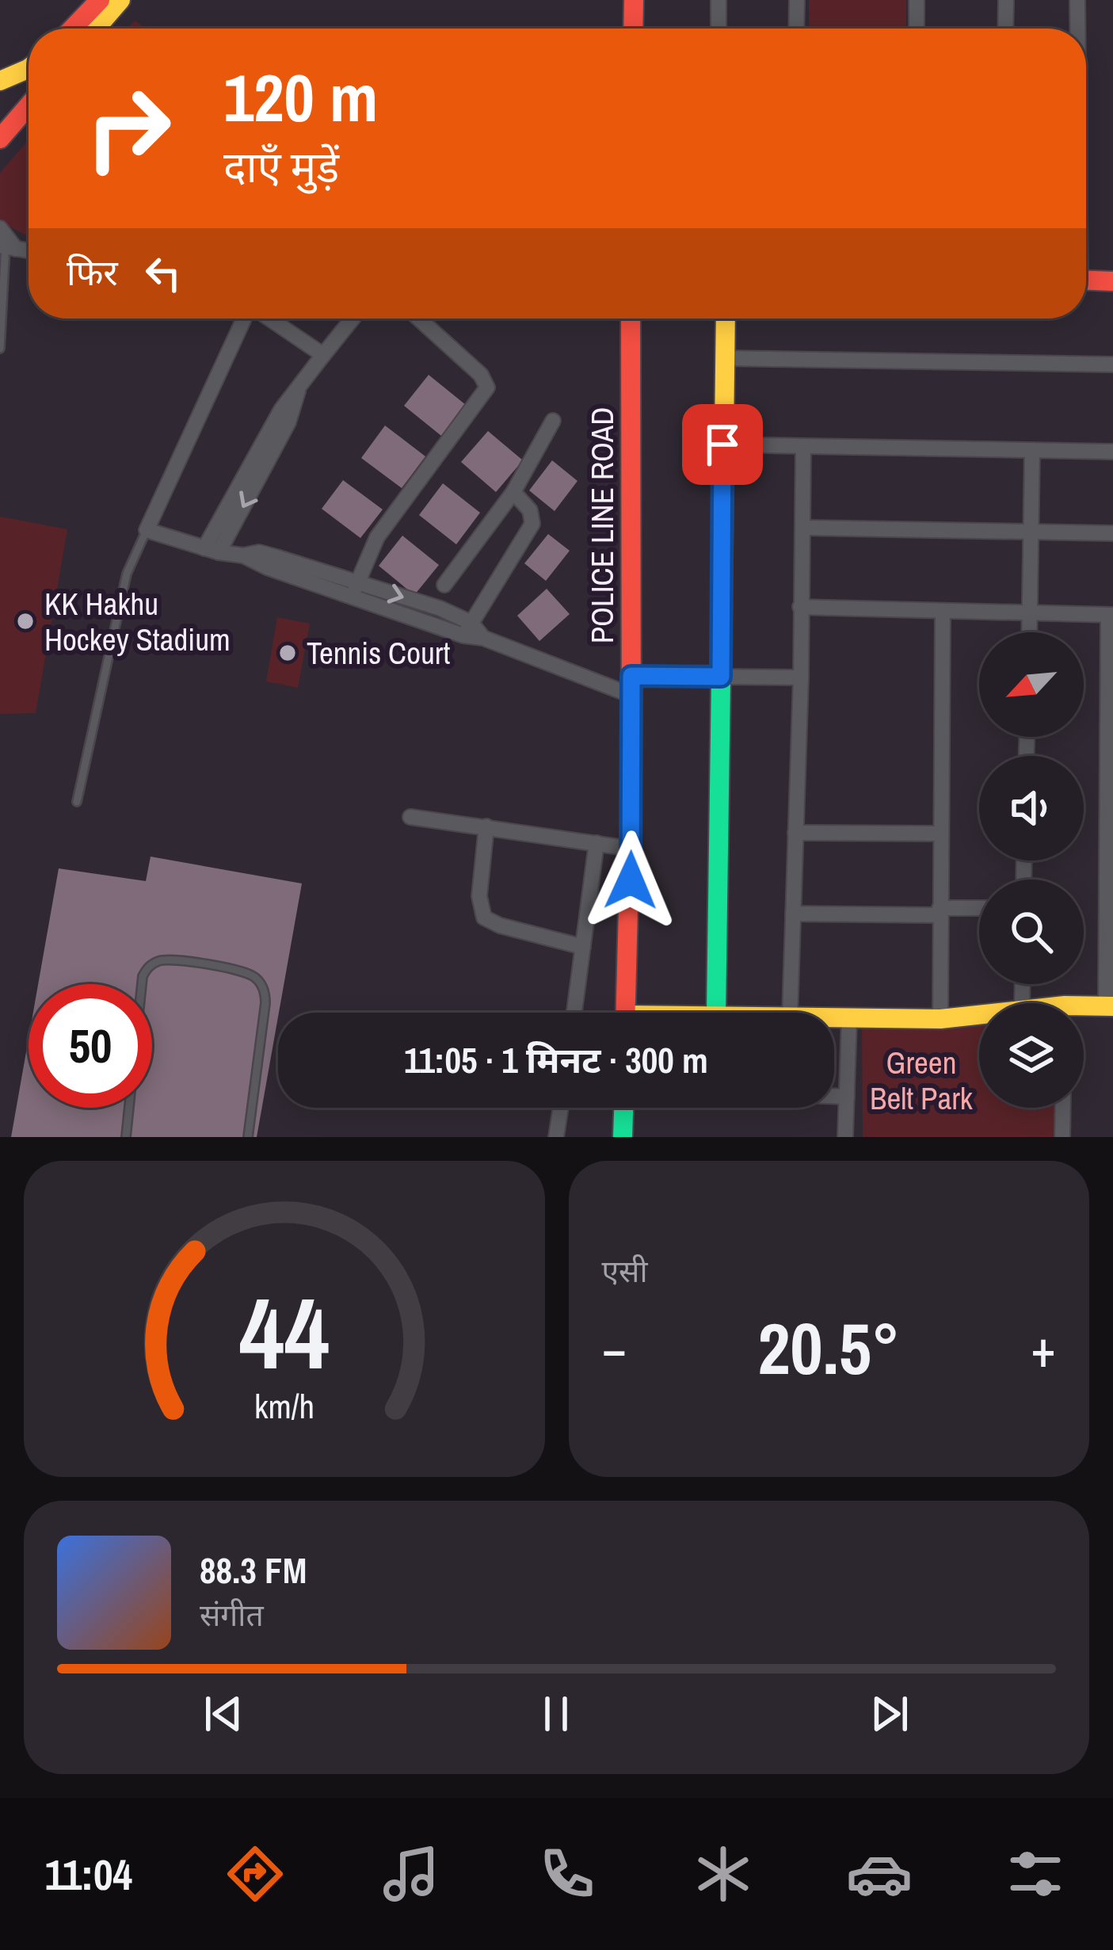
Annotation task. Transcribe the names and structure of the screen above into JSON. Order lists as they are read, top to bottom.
{
  "streets": {
    "street": ["POLICE LINE ROAD"]
  },
  "parks": ["Green Belt Park"],
  "places": ["KK Hakhu Hockey Stadium", "Tennis Court"],
  "north": "bottom left",
  "page": {
    "turn": ["120 m", "दाएँ मुड़ें"],
    "then": "फिर",
    "limit": "50",
    "trip": "11:05 · 1 मिनट · 300 m",
    "tile": "एसी",
    "heat": ["−", "20.5°", "+"],
    "song": ["88.3 FM", "संगीत"],
    "tabs": "11:04",
    "gauge": ["44", "km/h"]
  }
}
